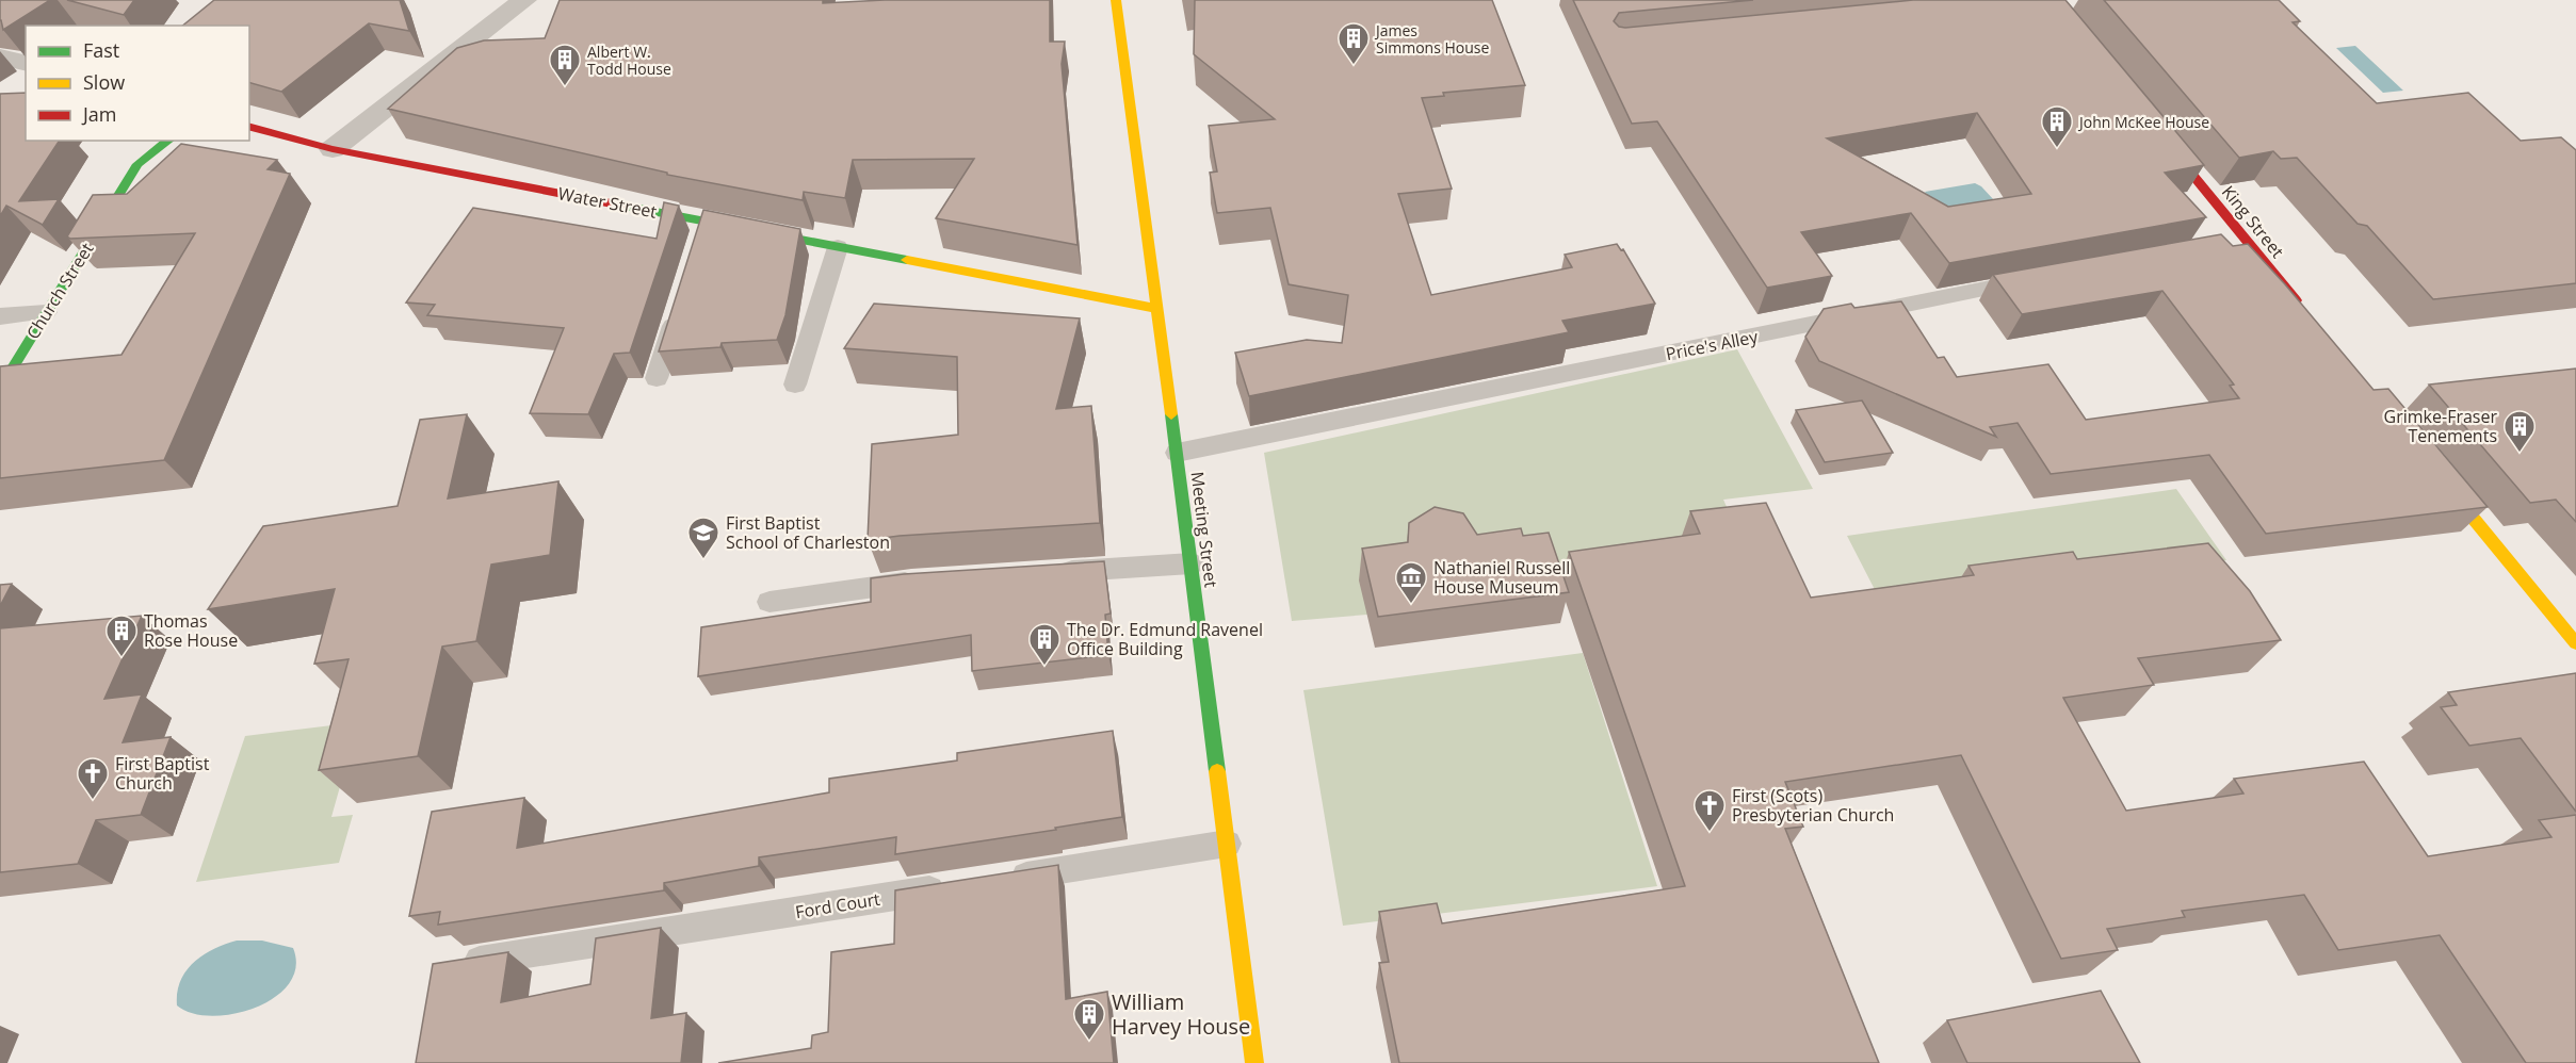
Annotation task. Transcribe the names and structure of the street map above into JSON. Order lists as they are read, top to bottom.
{
  "streets": {
    "street": [
      "Water Street",
      "King Street",
      "Church Street",
      "Meeting Street"
    ],
    "lane": ["Price's Alley", "Ford Court"]
  },
  "crossings": [
    ["Water Street", "Meeting Street"],
    ["Price's Alley", "Meeting Street"]
  ],
  "places": {
    "building": [
      "James Simmons House",
      "Albert W. Todd House",
      "John McKee House",
      "Grimke-Fraser Tenements",
      "Thomas Rose House",
      "The Dr. Edmund Ravenel Office Building",
      "William Harvey House"
    ],
    "school or university": ["First Baptist School of Charleston"],
    "museum": ["Nathaniel Russell House Museum"],
    "church": ["First Baptist Church", "First (Scots) Presbyterian Church"]
  },
  "legend": ["Fast", "Slow", "Jam"]
}
